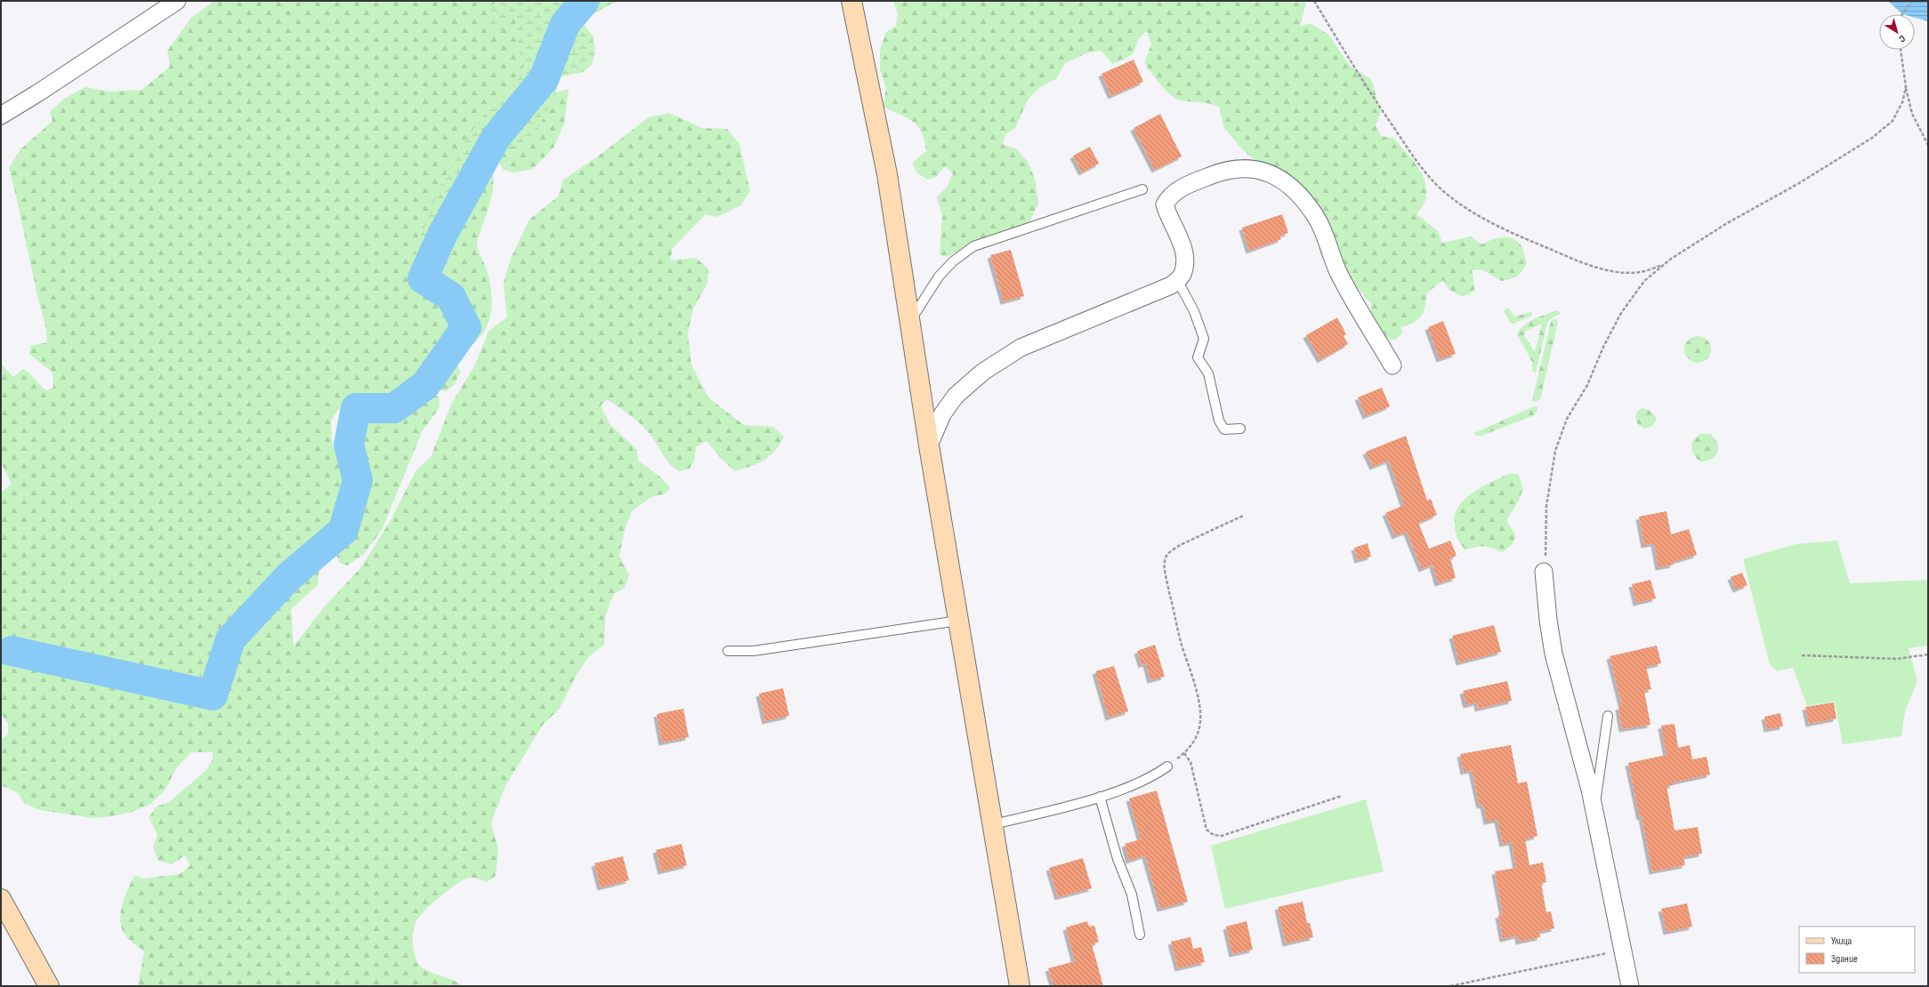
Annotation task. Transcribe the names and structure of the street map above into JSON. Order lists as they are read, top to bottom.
{
  "legend": ["Улица", "Здание"],
  "north": "bottom right"
}
